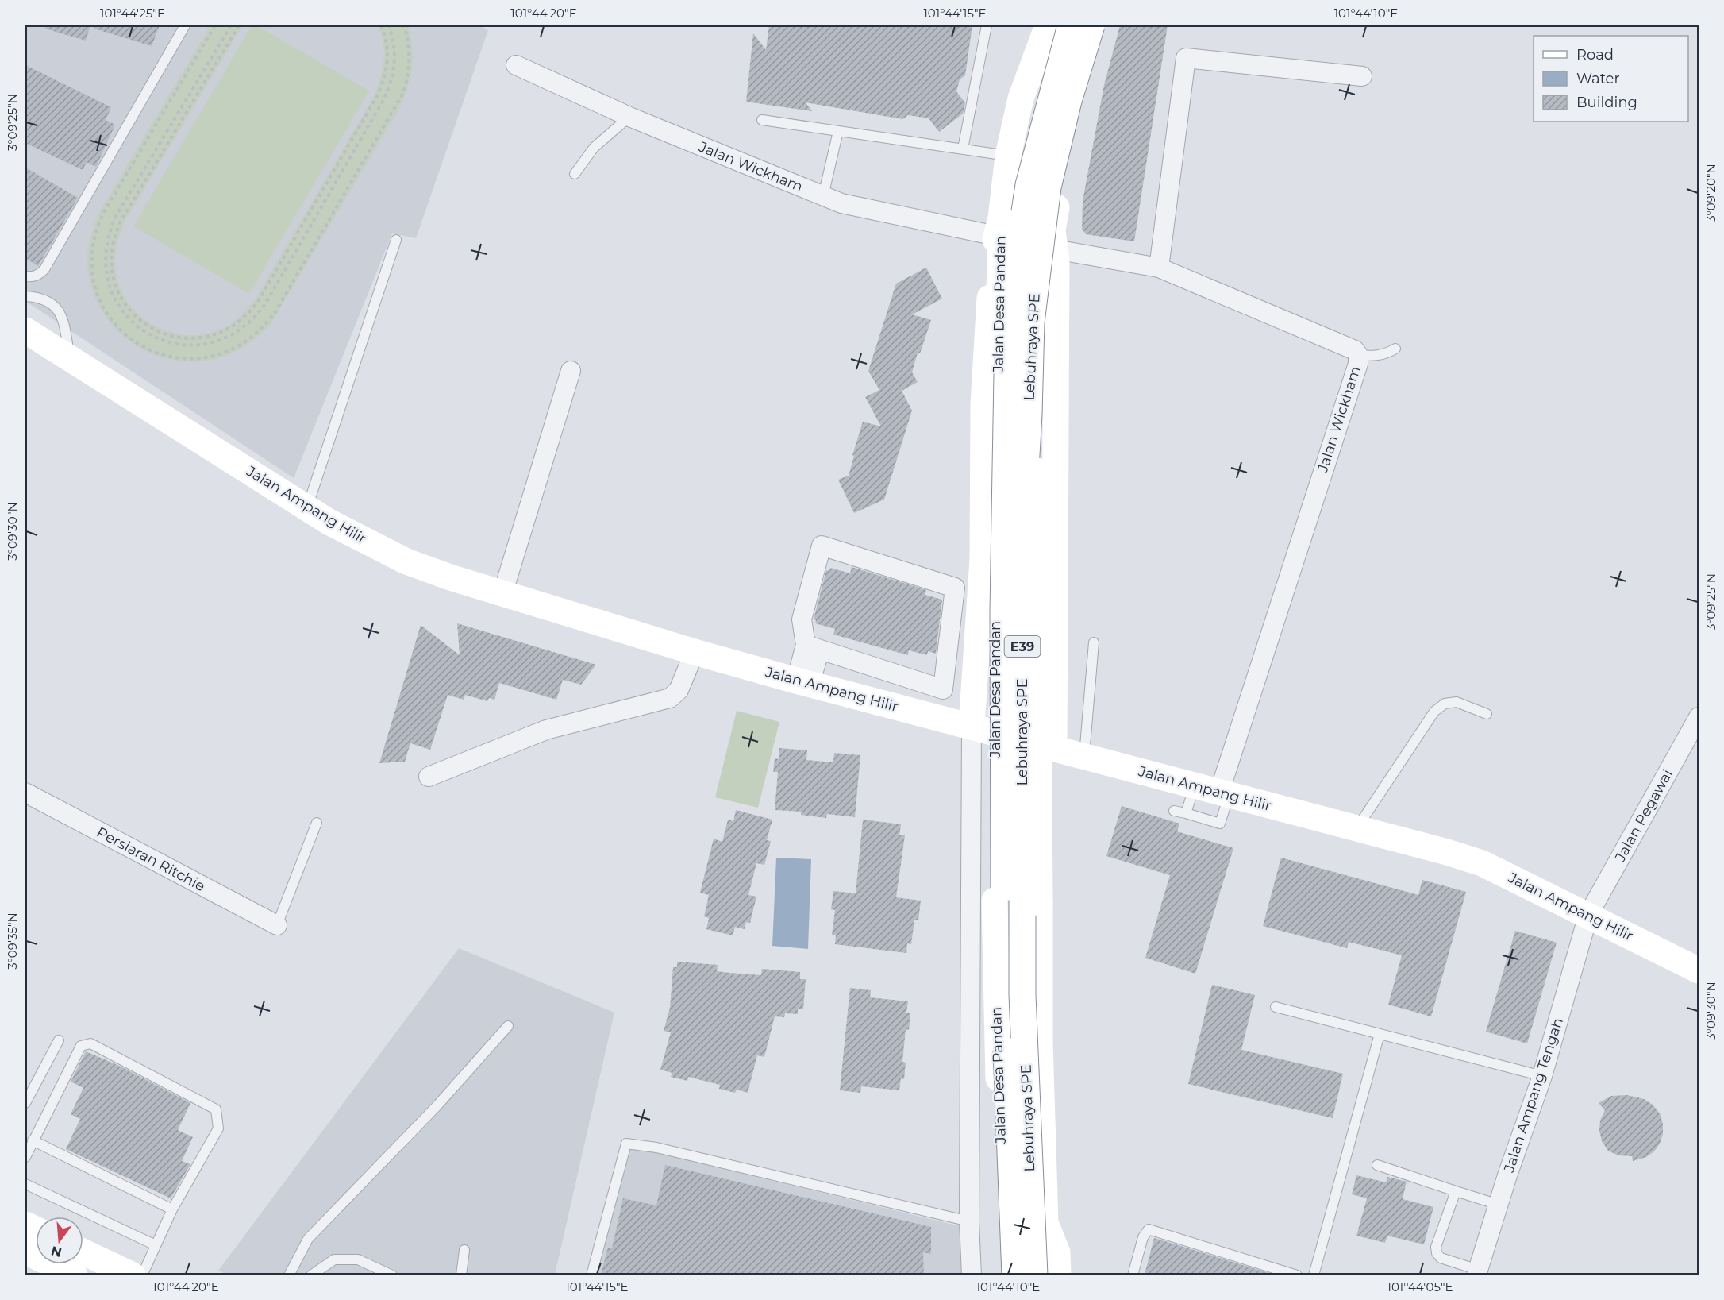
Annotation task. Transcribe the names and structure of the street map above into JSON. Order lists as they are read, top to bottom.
{
  "streets": {
    "main road": [
      "Jalan Desa Pandan",
      "Lebuhraya SPE",
      "Jalan Ampang Hilir",
      "E39"
    ],
    "street": [
      "Jalan Wickham",
      "Jalan Pegawai",
      "Persiaran Ritchie",
      "Jalan Ampang Tengah"
    ]
  },
  "crossings": [
    ["Jalan Wickham", "Jalan Desa Pandan"],
    ["Jalan Wickham", "Jalan Ampang Hilir"],
    ["Jalan Ampang Hilir", "Jalan Pegawai"],
    ["Jalan Ampang Hilir", "Jalan Ampang Tengah"],
    ["Jalan Pegawai", "Jalan Ampang Tengah"]
  ],
  "legend": ["Road", "Water", "Building"],
  "north": "bottom",
  "coordinates": [
    "101°44'25\"E",
    "101°44'20\"E",
    "101°44'15\"E",
    "101°44'10\"E",
    "3°09'25\"N",
    "3°09'20\"N",
    "3°09'30\"N",
    "3°09'35\"N",
    "101°44'05\"E"
  ]
}
